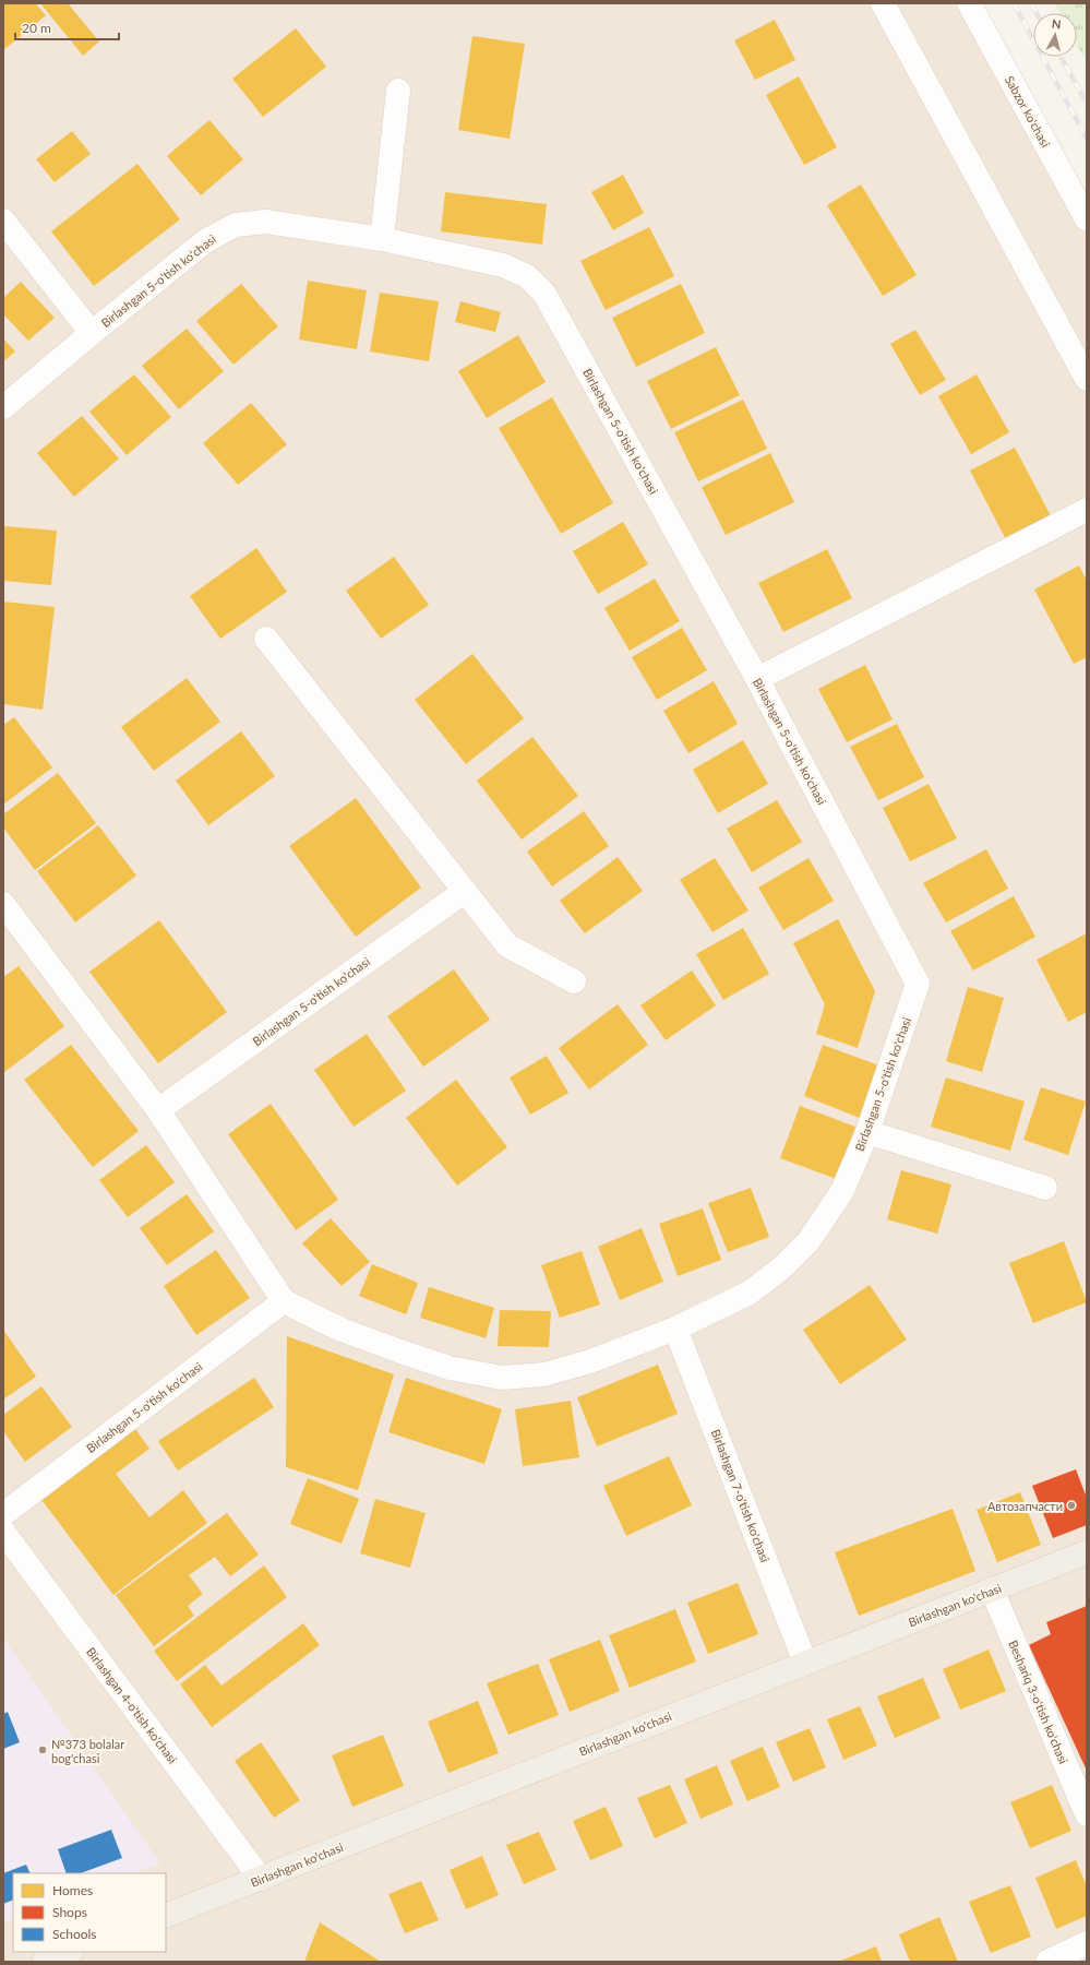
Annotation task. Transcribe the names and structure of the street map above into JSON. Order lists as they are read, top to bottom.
{
  "streets": {
    "main road": ["Birlashgan ko'chasi"],
    "street": [
      "Sabzor ko'chasi",
      "Birlashgan 5-o'tish ko'chasi",
      "Birlashgan 7-o'tish ko'chasi",
      "Beshariq 3-o'tish ko'chasi",
      "Birlashgan 4-o'tish ko'chasi"
    ]
  },
  "crossings": [
    ["Birlashgan 5-o'tish ko'chasi", "Birlashgan 7-o'tish ko'chasi"],
    ["Birlashgan 7-o'tish ko'chasi", "Birlashgan ko'chasi"],
    ["Birlashgan ko'chasi", "Beshariq 3-o'tish ko'chasi"],
    ["Birlashgan ko'chasi", "Birlashgan 4-o'tish ko'chasi"]
  ],
  "places": ["Автозапчасти", "№373 bolalar bog'chasi"],
  "legend": ["Homes", "Shops", "Schools"],
  "scale_bar": "20 m",
  "north": "top"
}
